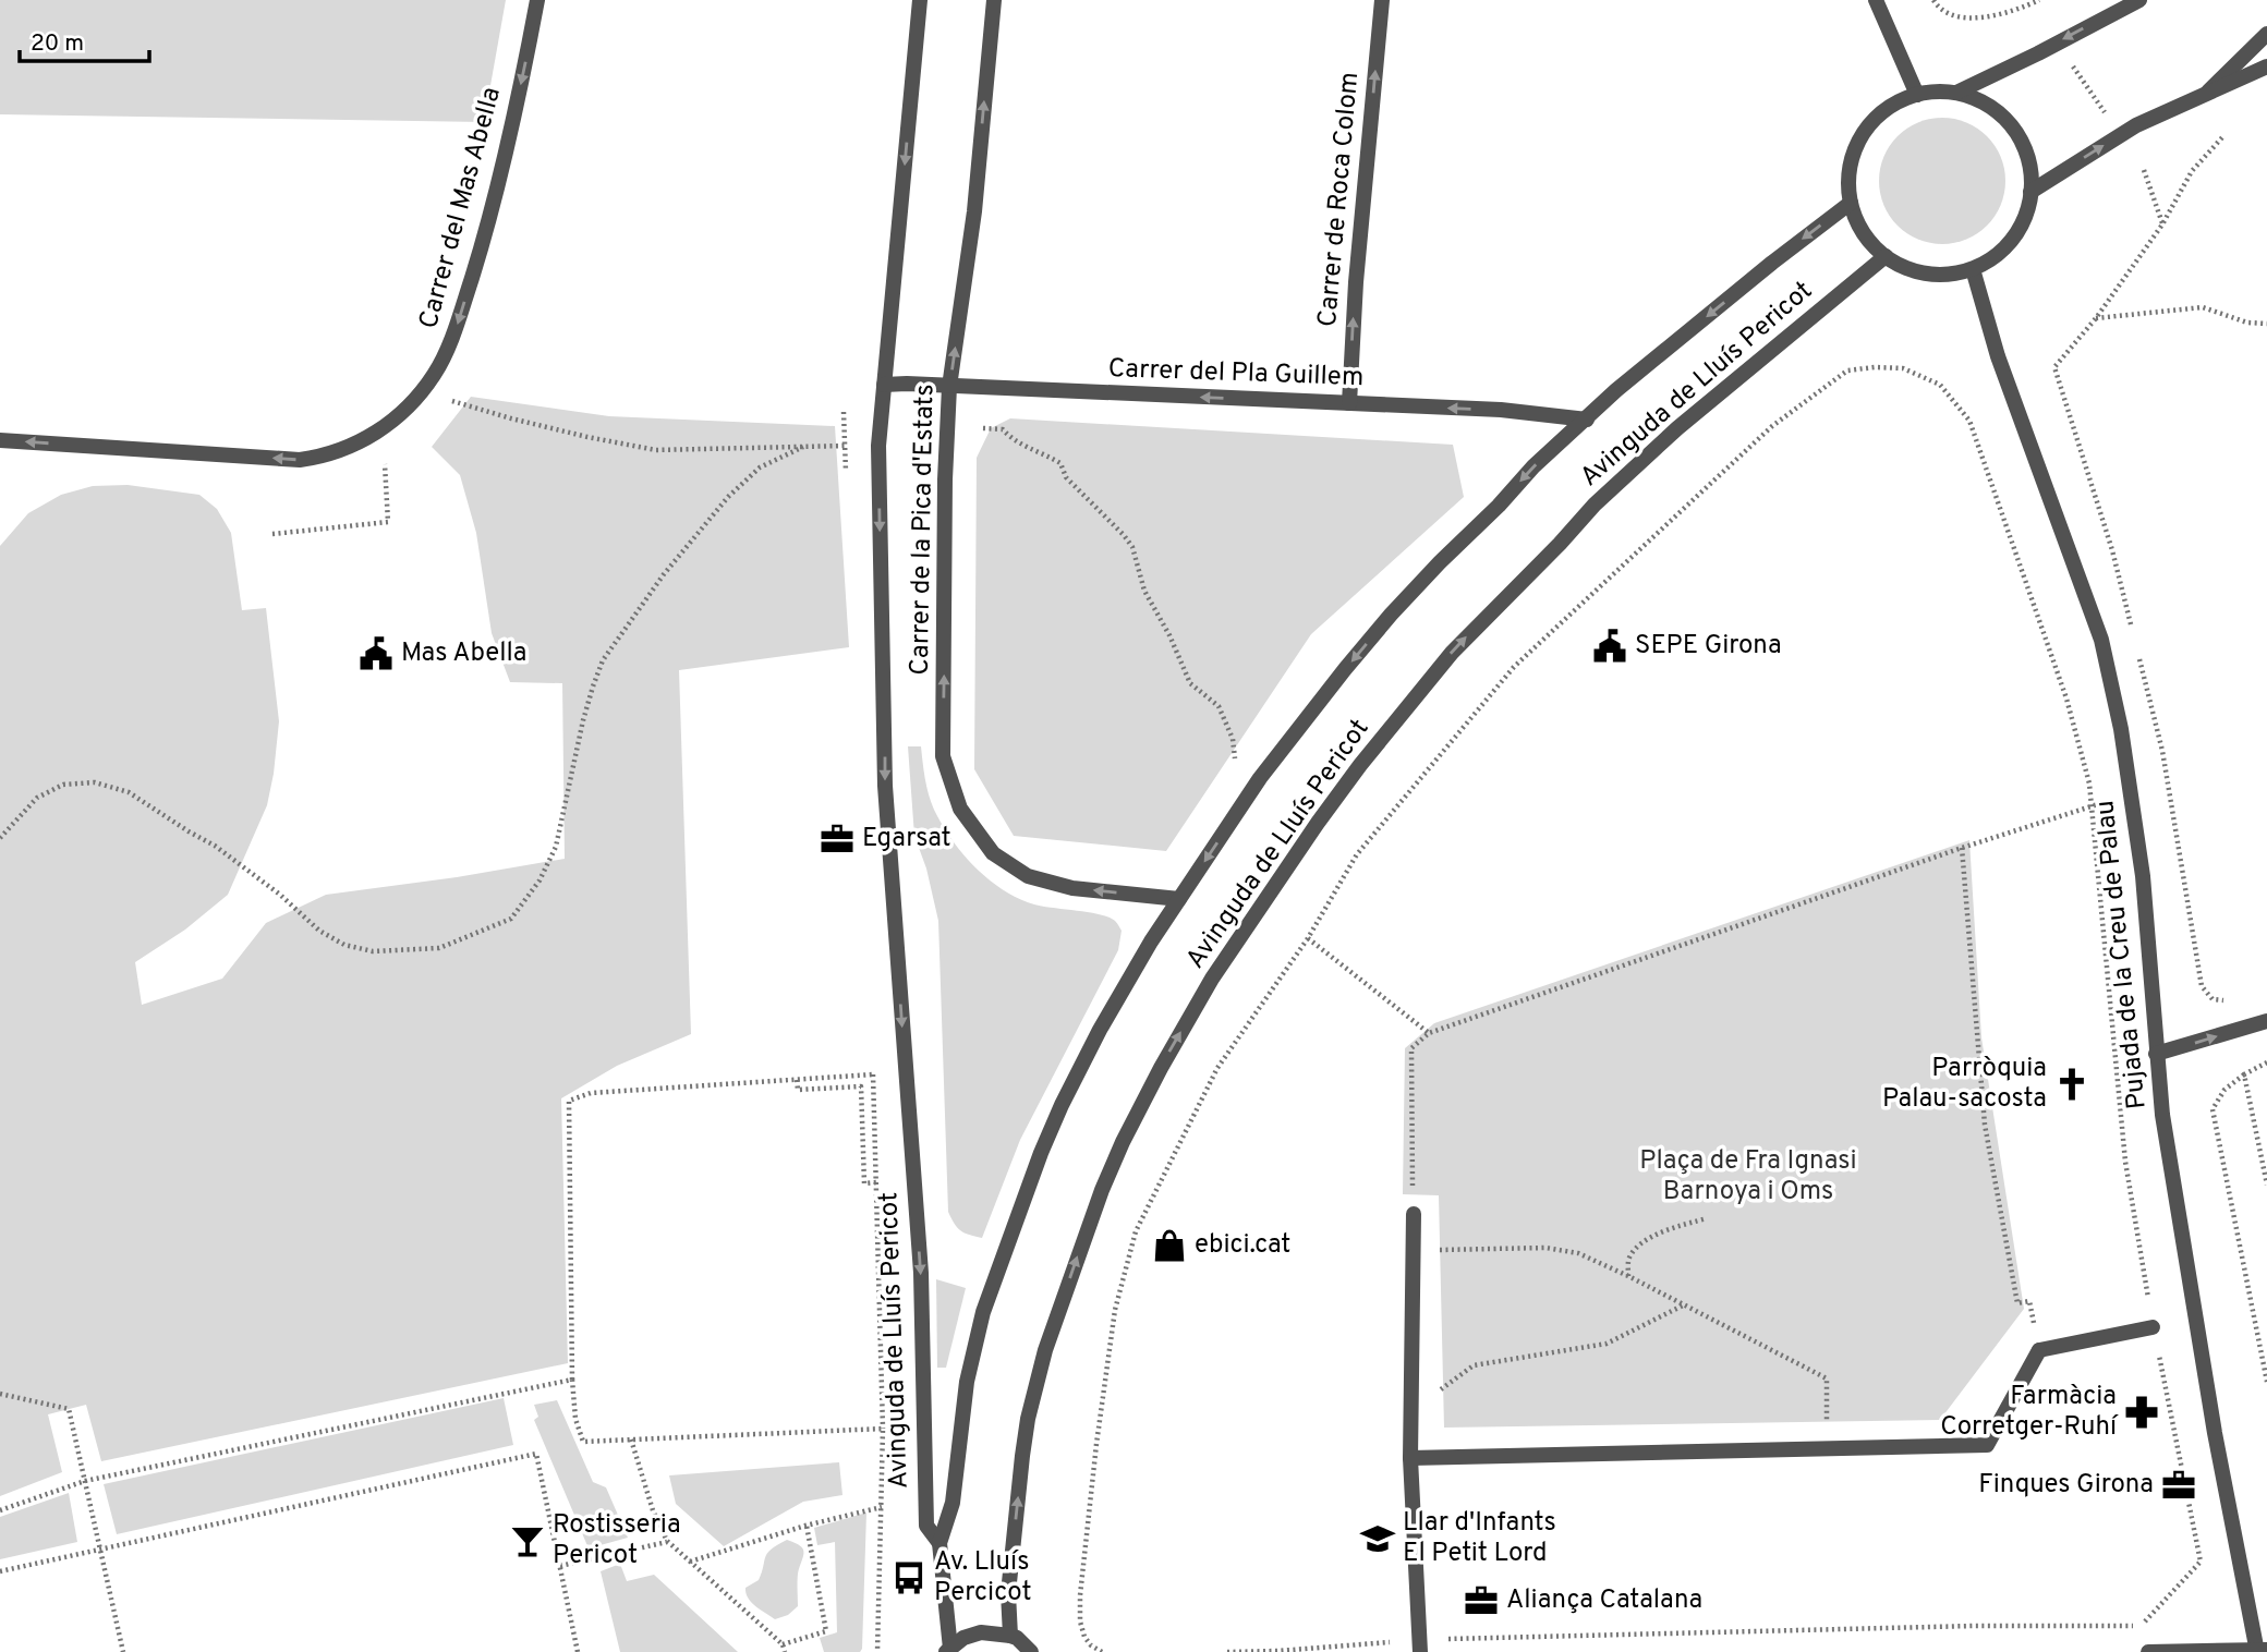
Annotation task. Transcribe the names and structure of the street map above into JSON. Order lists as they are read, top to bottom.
{
  "streets": {
    "street": [
      "Carrer de Roca Colom",
      "Carrer del Mas Abella",
      "Carrer del Pla Guillem",
      "Avinguda de Lluís Pericot",
      "Carrer de la Pica d'Estats",
      "Pujada de la Creu de Palau"
    ]
  },
  "crossings": [
    ["Carrer de Roca Colom", "Carrer del Pla Guillem"],
    ["Carrer del Pla Guillem", "Avinguda de Lluís Pericot"],
    ["Carrer del Pla Guillem", "Carrer de la Pica d'Estats"],
    ["Avinguda de Lluís Pericot", "Carrer de la Pica d'Estats"],
    ["Avinguda de Lluís Pericot", "Pujada de la Creu de Palau"]
  ],
  "one_way": ["Carrer de Roca Colom", "Carrer del Mas Abella", "Carrer del Pla Guillem"],
  "parks": ["Plaça de Fra Ignasi Barnoya i Oms"],
  "places": {
    "public building": ["SEPE Girona", "Mas Abella"],
    "office": ["Egarsat", "Finques Girona", "Aliança Catalana"],
    "church": ["Parròquia Palau-sacosta"],
    "shop": ["ebici.cat"],
    "pharmacy": ["Farmàcia Corretger-Ruhí"],
    "school or university": ["Llar d'Infants El Petit Lord"],
    "bar": ["Rostisseria Pericot"],
    "bus stop": ["Av. Lluís Percicot"]
  },
  "scale_bar": "20 m"
}
